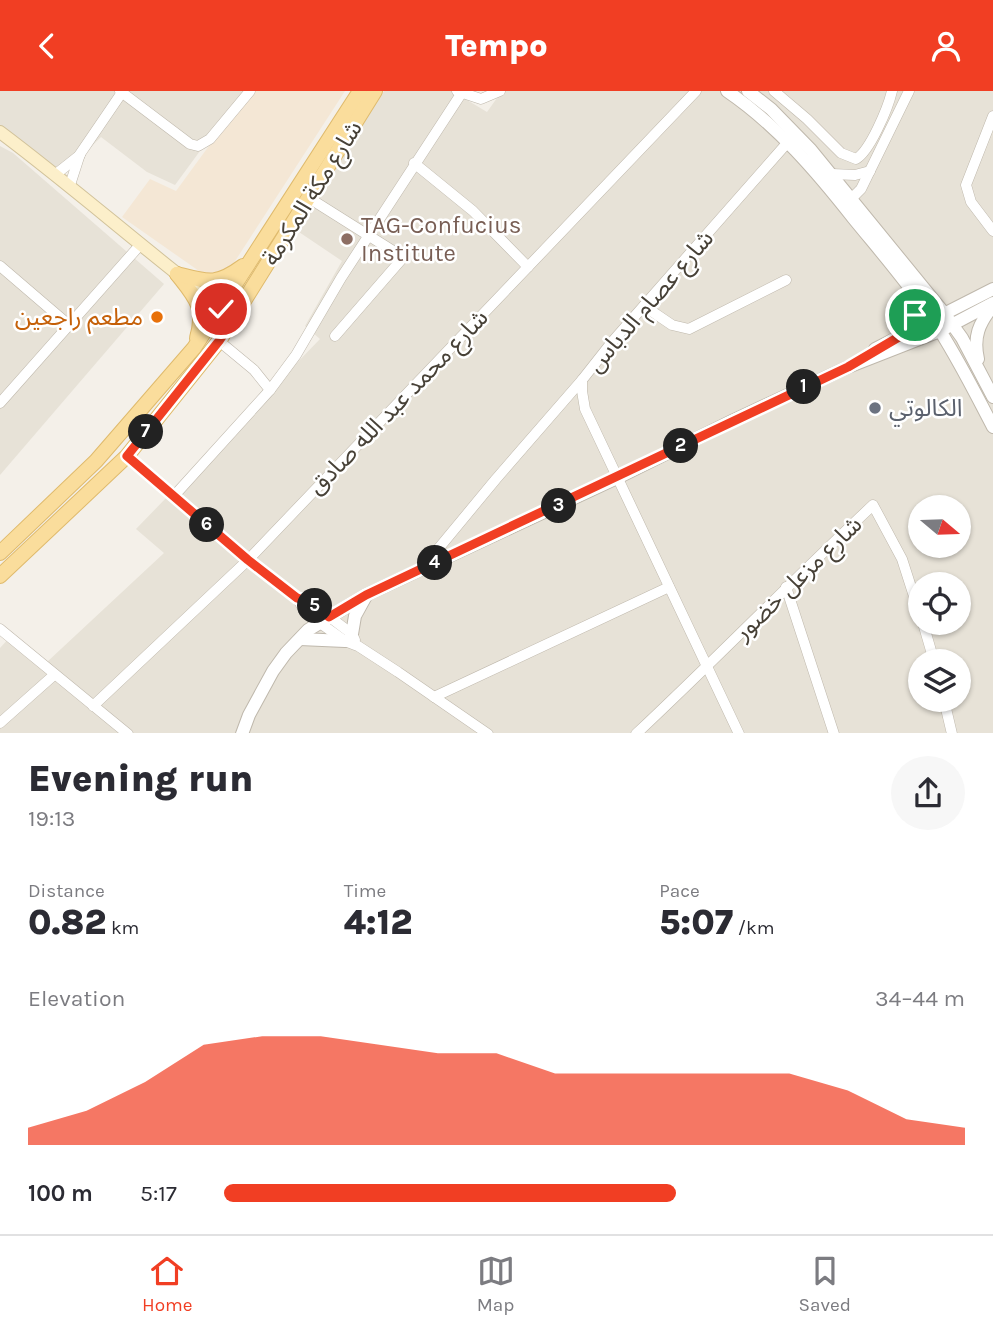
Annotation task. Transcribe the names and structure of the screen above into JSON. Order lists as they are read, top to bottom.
{
  "streets": {
    "main road": ["شارع مكة المكرمة"],
    "street": ["شارع عصام الدباس", "شارع محمد عبد الله صادق", "شارع مزعل خضور"]
  },
  "crossings": [
    ["شارع عصام الدباس", "شارع مزعل خضور"]
  ],
  "places": ["TAG-Confucius Institute", "مطعم راجعين", "الكالوتي"],
  "north": "right",
  "page": {
    "header": "Tempo",
    "pins": [
      "1",
      "7",
      "2",
      "3",
      "6",
      "4",
      "5"
    ],
    "heading": ["Evening run", "19:13"],
    "stats": [
      ["Distance", "0.82 km"],
      ["Time", "4:12"],
      ["Pace", "5:07 /km"]
    ],
    "chart": ["Elevation", "34–44 m"],
    "list": [
      {
        "name": "100 m",
        "note": "5:17"
      }
    ],
    "tabs": ["Home", "Map", "Saved"]
  }
}
